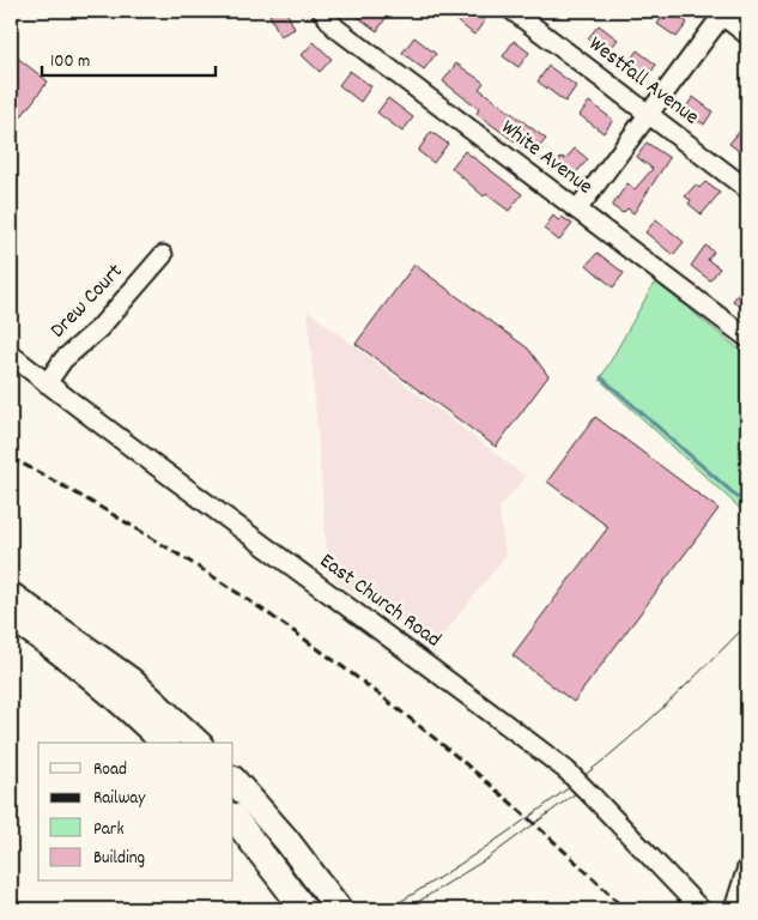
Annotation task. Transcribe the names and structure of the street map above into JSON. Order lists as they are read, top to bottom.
{
  "streets": {
    "street": [
      "Westfall Avenue",
      "White Avenue",
      "Drew Court",
      "East Church Road"
    ]
  },
  "crossings": [
    ["Drew Court", "East Church Road"]
  ],
  "legend": [
    "Road",
    "Railway",
    "Park",
    "Building"
  ],
  "scale_bar": "100 m"
}
